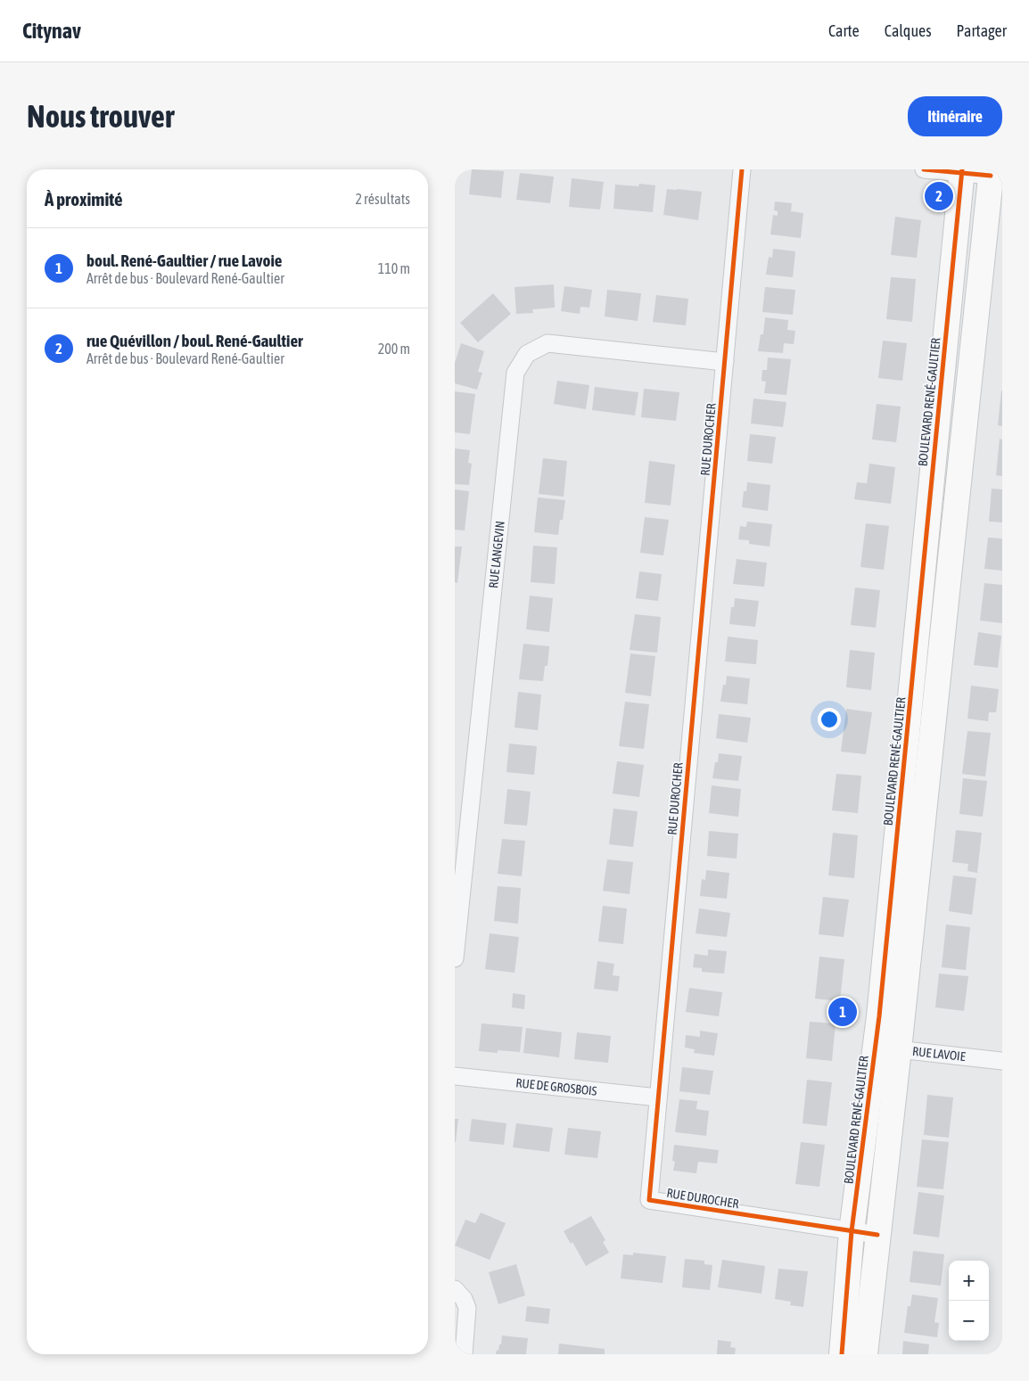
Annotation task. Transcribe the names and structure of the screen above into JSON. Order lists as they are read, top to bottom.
{
  "streets": {
    "street": [
      "BOULEVARD RENÉ-GAULTIER",
      "RUE DUROCHER",
      "RUE LANGEVIN",
      "RUE LAVOIE",
      "RUE DE GROSBOIS"
    ]
  },
  "crossings": [
    ["BOULEVARD RENÉ-GAULTIER", "RUE DUROCHER"],
    ["BOULEVARD RENÉ-GAULTIER", "RUE LAVOIE"],
    ["RUE DUROCHER", "RUE LANGEVIN"],
    ["RUE DUROCHER", "RUE DE GROSBOIS"]
  ],
  "page": {
    "header": "Citynav",
    "nav": ["Carte", "Calques", "Partager"],
    "buttons": "Itinéraire",
    "title": "Nous trouver",
    "heading": ["À proximité", "2 résultats"],
    "pins": ["2", "1"],
    "list": [
      {
        "mark": "1",
        "name": "boul. René-Gaultier / rue Lavoie",
        "note": "Arrêt de bus · Boulevard René-Gaultier",
        "value": "110 m"
      },
      {
        "mark": "2",
        "name": "rue Quévillon / boul. René-Gaultier",
        "note": "Arrêt de bus · Boulevard René-Gaultier",
        "value": "200 m"
      }
    ],
    "map_buttons": ["+", "−"]
  }
}
